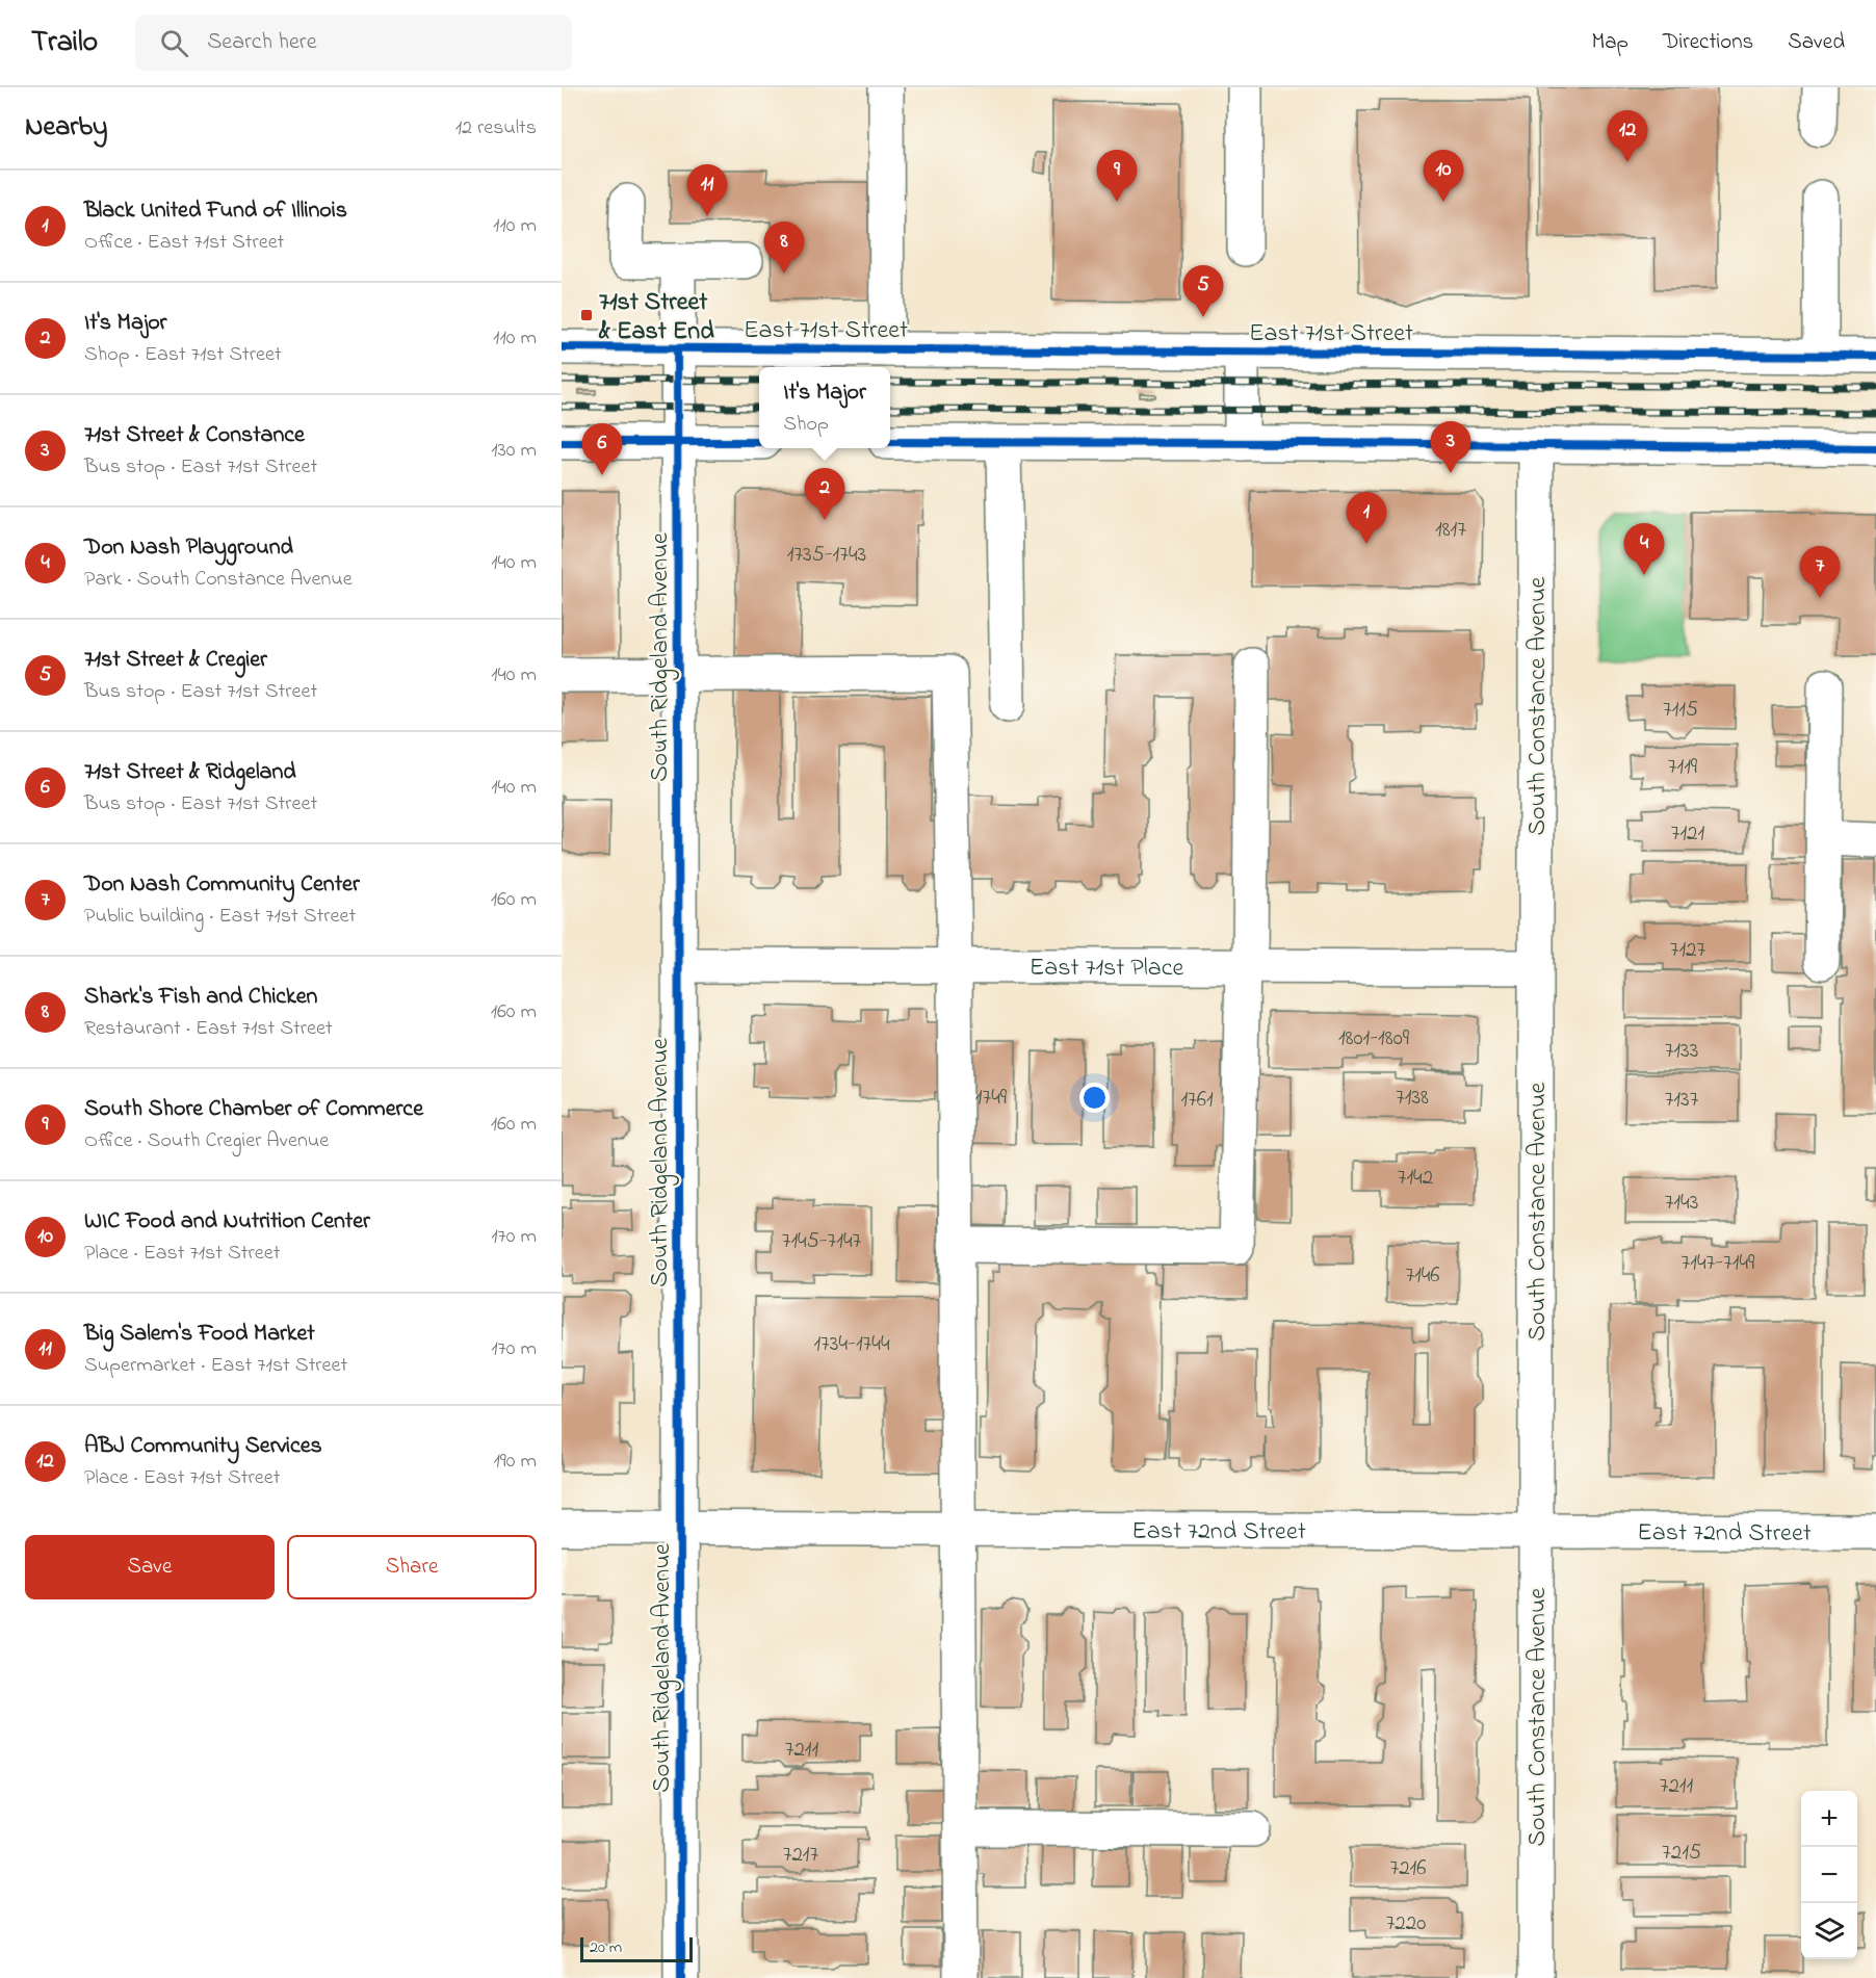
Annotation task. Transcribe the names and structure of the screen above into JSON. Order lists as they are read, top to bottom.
{
  "streets": {
    "street": [
      "East 71st Street",
      "South Ridgeland Avenue",
      "South Constance Avenue",
      "East 71st Place",
      "East 72nd Street"
    ]
  },
  "crossings": [
    ["East 71st Street", "South Ridgeland Avenue"],
    ["South Ridgeland Avenue", "East 71st Place"],
    ["South Ridgeland Avenue", "East 72nd Street"],
    ["South Constance Avenue", "East 71st Place"],
    ["South Constance Avenue", "East 72nd Street"]
  ],
  "places": {
    "transit": ["71st Street & East End"]
  },
  "house_numbers": [
    "1817",
    "1735-1743",
    "7115",
    "7119",
    "7121",
    "7127",
    "1801-1809",
    "7133",
    "1749",
    "7138",
    "1761",
    "7137",
    "7142",
    "7143",
    "7145-7147",
    "7147-7149",
    "7146",
    "1734-1744",
    "7211",
    "7211",
    "7215",
    "7217",
    "7216",
    "7220"
  ],
  "scale_bar": "20 m",
  "page": {
    "header": "Trailo",
    "search": "Search here",
    "nav": ["Map", "Directions", "Saved"],
    "heading": ["Nearby", "12 results"],
    "pins": [
      "12",
      "9",
      "10",
      "11",
      "8",
      "5",
      "3",
      "6",
      "2",
      "1",
      "4",
      "7"
    ],
    "list": [
      {
        "mark": "1",
        "name": "Black United Fund of Illinois",
        "note": "Office · East 71st Street",
        "value": "110 m"
      },
      {
        "mark": "2",
        "name": "It's Major",
        "note": "Shop · East 71st Street",
        "value": "110 m"
      },
      {
        "mark": "3",
        "name": "71st Street & Constance",
        "note": "Bus stop · East 71st Street",
        "value": "130 m"
      },
      {
        "mark": "4",
        "name": "Don Nash Playground",
        "note": "Park · South Constance Avenue",
        "value": "140 m"
      },
      {
        "mark": "5",
        "name": "71st Street & Cregier",
        "note": "Bus stop · East 71st Street",
        "value": "140 m"
      },
      {
        "mark": "6",
        "name": "71st Street & Ridgeland",
        "note": "Bus stop · East 71st Street",
        "value": "140 m"
      },
      {
        "mark": "7",
        "name": "Don Nash Community Center",
        "note": "Public building · East 71st Street",
        "value": "160 m"
      },
      {
        "mark": "8",
        "name": "Shark's Fish and Chicken",
        "note": "Restaurant · East 71st Street",
        "value": "160 m"
      },
      {
        "mark": "9",
        "name": "South Shore Chamber of Commerce",
        "note": "Office · South Cregier Avenue",
        "value": "160 m"
      },
      {
        "mark": "10",
        "name": "WIC Food and Nutrition Center",
        "note": "Place · East 71st Street",
        "value": "170 m"
      },
      {
        "mark": "11",
        "name": "Big Salem's Food Market",
        "note": "Supermarket · East 71st Street",
        "value": "170 m"
      },
      {
        "mark": "12",
        "name": "ABJ Community Services",
        "note": "Place · East 71st Street",
        "value": "190 m"
      }
    ],
    "popup": ["It's Major", "Shop"],
    "buttons": ["Save", "Share"],
    "map_buttons": ["+", "−"],
    "scale": "20 m"
  }
}
